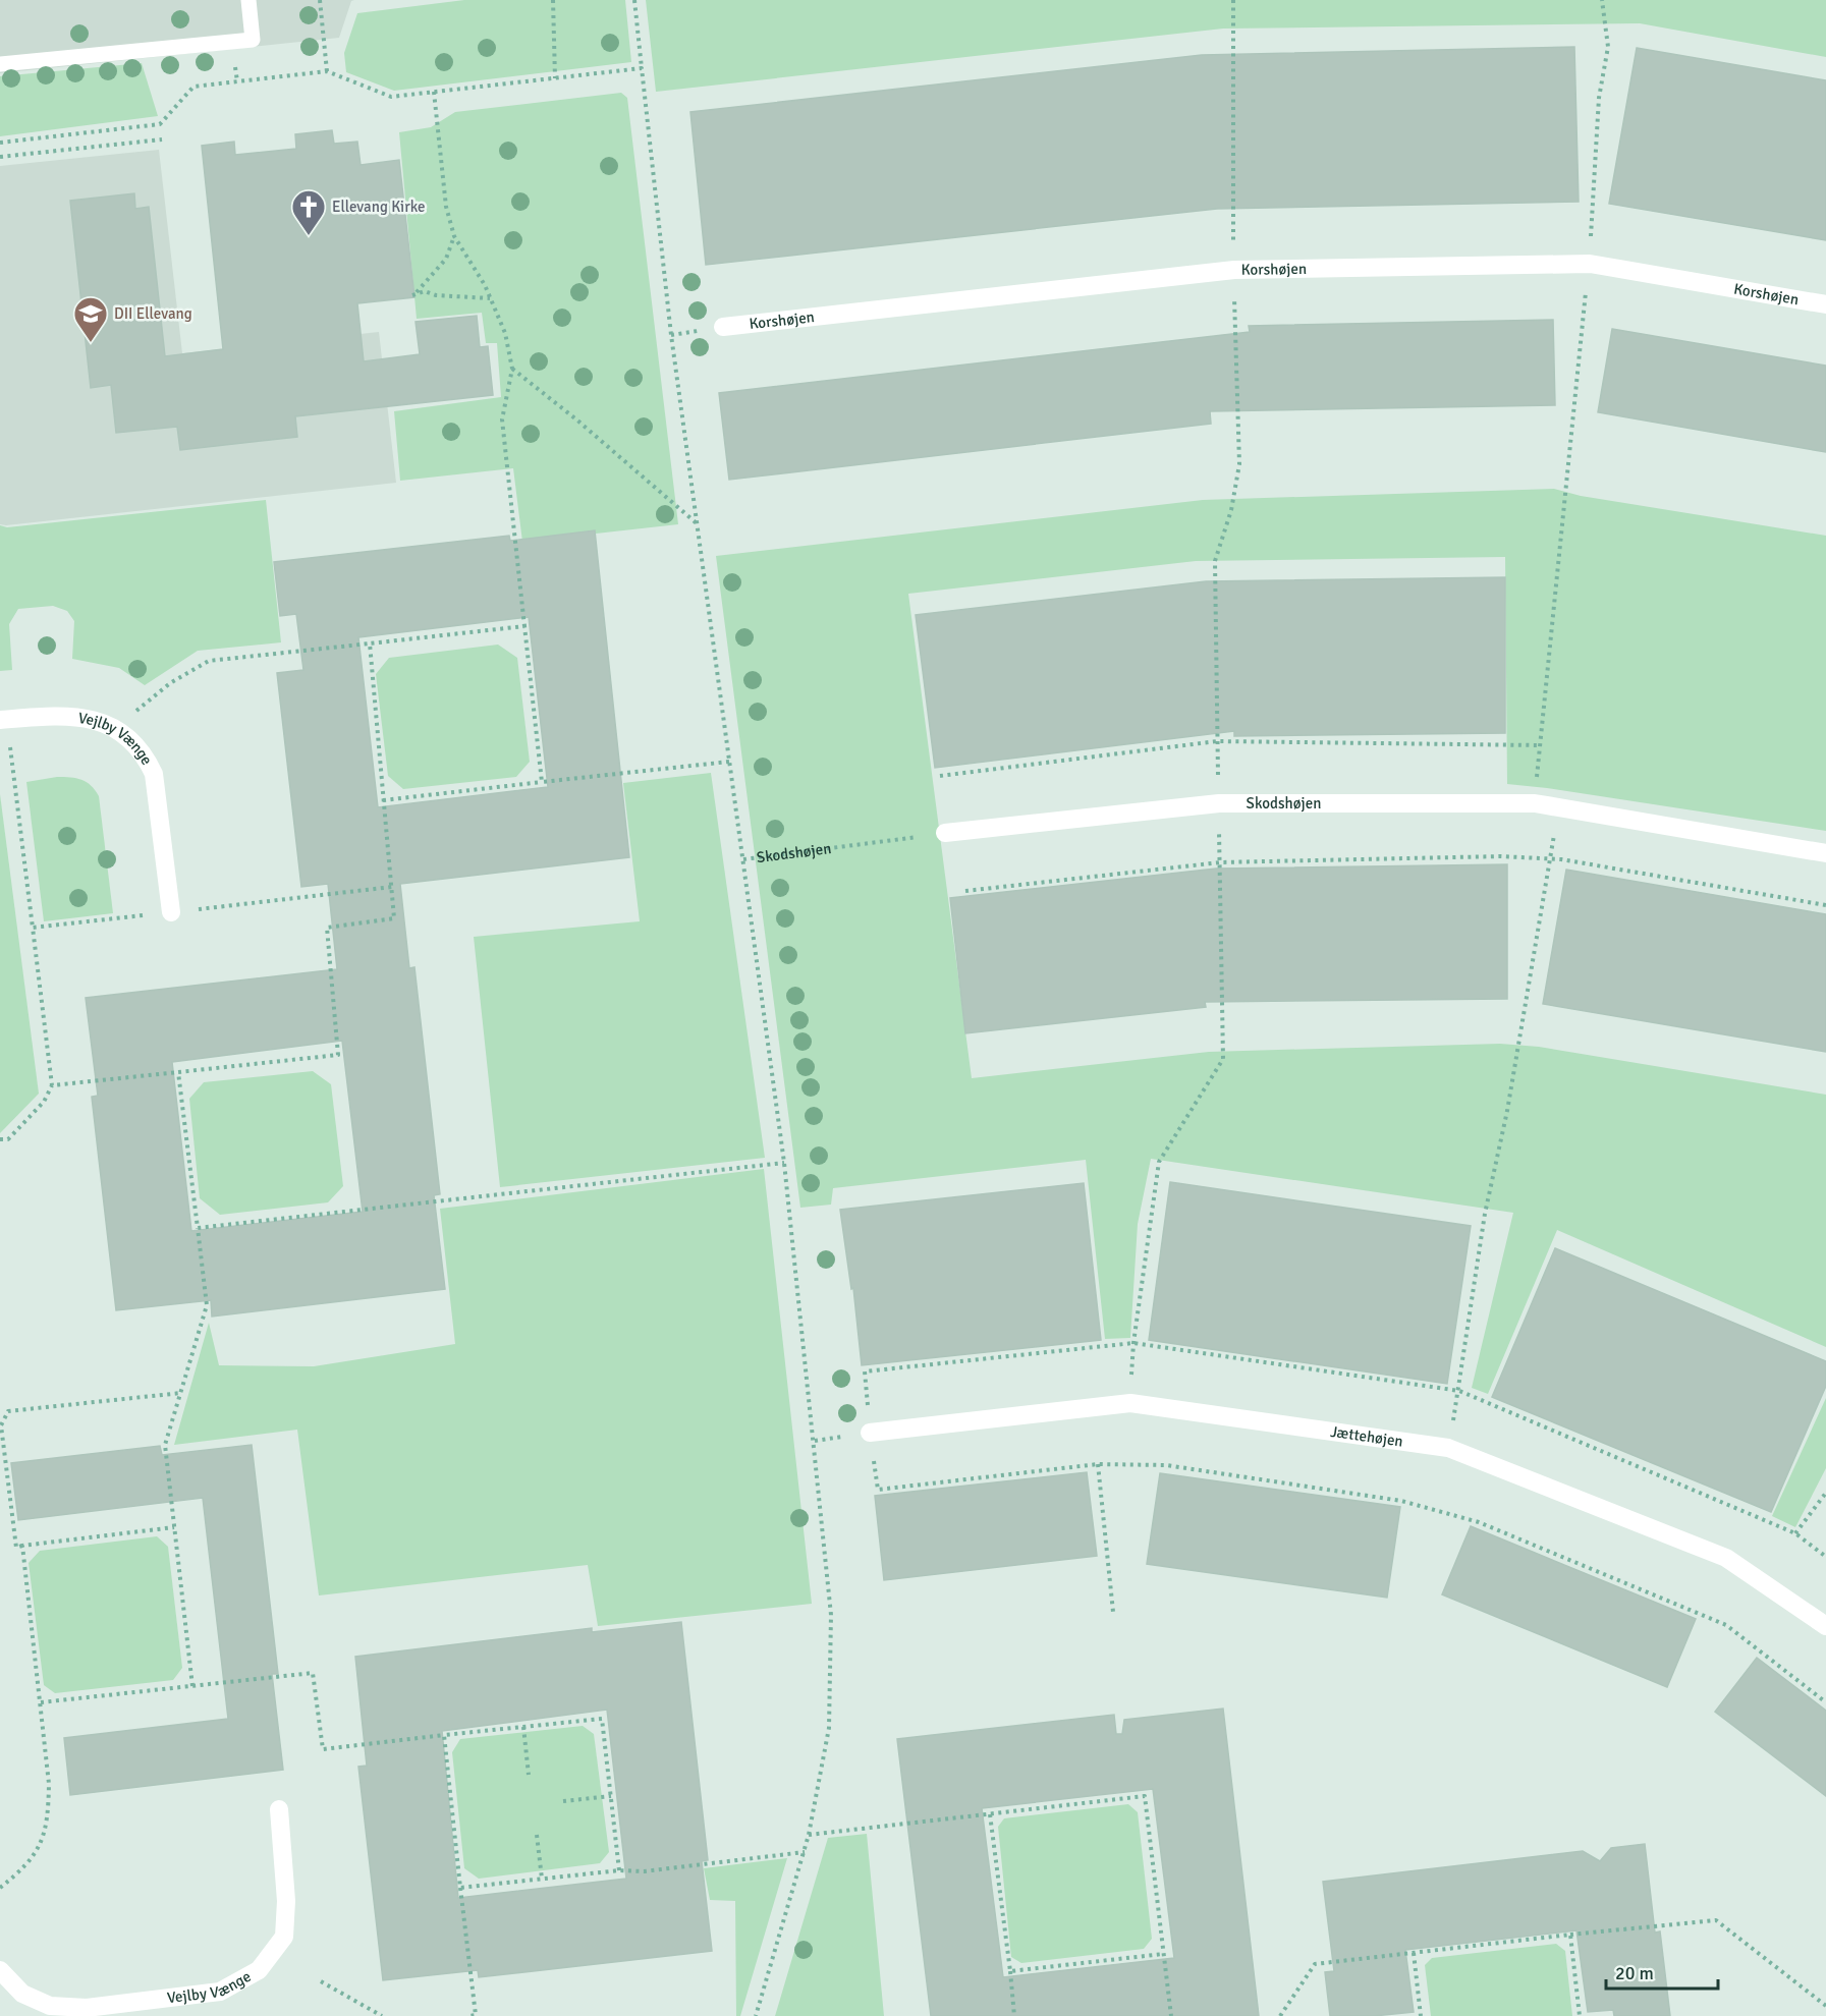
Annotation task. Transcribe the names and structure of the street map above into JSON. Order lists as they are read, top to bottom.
{
  "streets": {
    "street": [
      "Korshøjen",
      "Vejlby Vænge",
      "Skodshøjen",
      "Jættehøjen"
    ]
  },
  "places": {
    "church": ["Ellevang Kirke"],
    "school or university": ["DII Ellevang"]
  },
  "scale_bar": "20 m"
}
